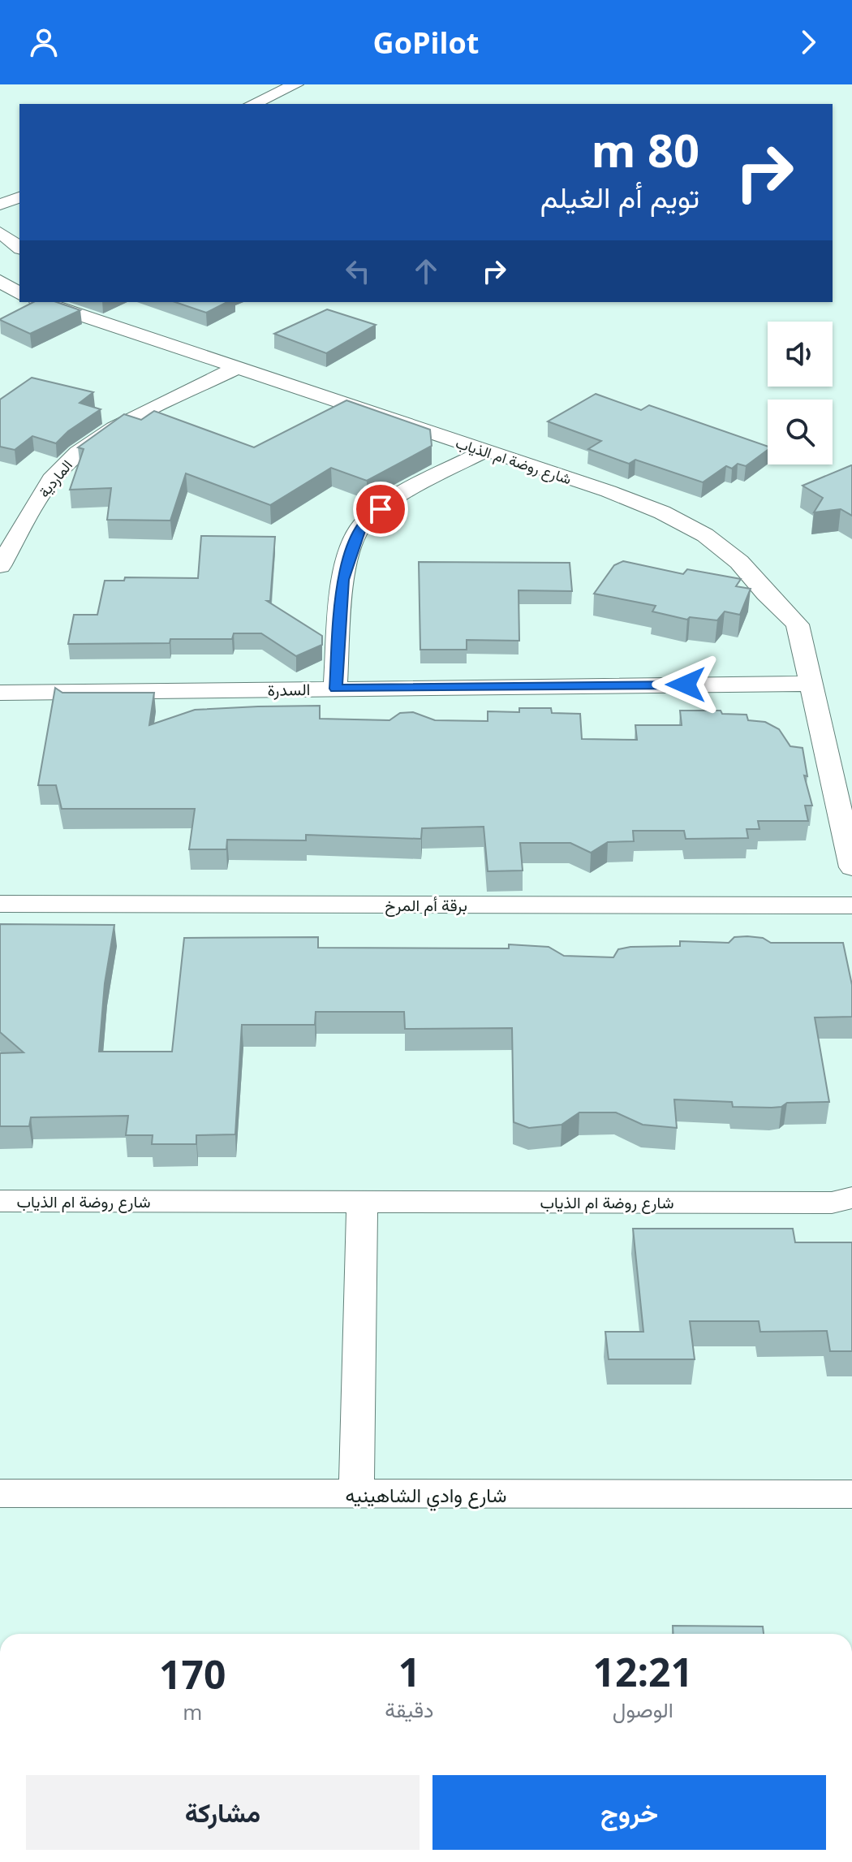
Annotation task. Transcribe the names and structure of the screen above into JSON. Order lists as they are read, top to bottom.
{
  "streets": {
    "street": [
      "شارع روضة ام الذياب",
      "الماردية",
      "السدرة",
      "برقة أم المرخ",
      "شارع وادي الشاهينيه"
    ]
  },
  "crossings": [
    ["شارع روضة ام الذياب", "الماردية"],
    ["شارع روضة ام الذياب", "السدرة"]
  ],
  "page": {
    "header": "GoPilot",
    "turn": ["80 m", "تويم أم الغيلم"],
    "eta": [
      "12:21",
      "الوصول",
      "1",
      "دقيقة",
      "170",
      "m"
    ],
    "buttons": ["خروج", "مشاركة"]
  }
}
